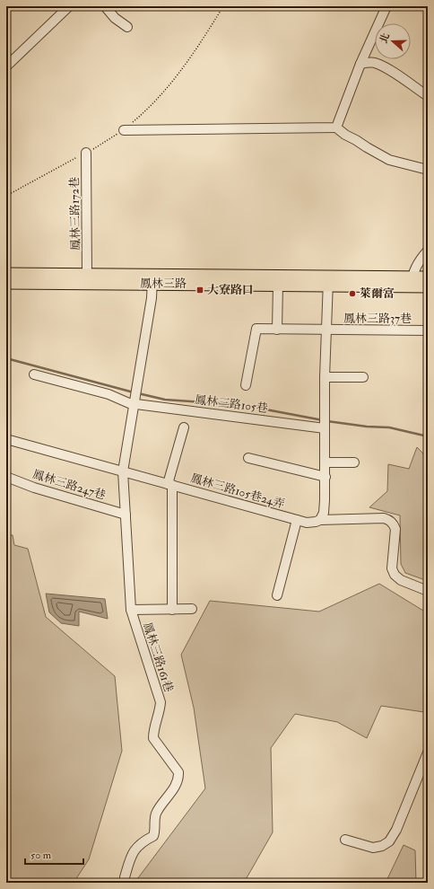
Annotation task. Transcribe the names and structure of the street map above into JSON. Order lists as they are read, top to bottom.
{
  "streets": {
    "main road": ["鳳林三路"],
    "street": [
      "鳳林三路172巷",
      "鳳林三路37巷",
      "鳳林三路105巷",
      "鳳林三路247巷",
      "鳳林三路105巷24弄",
      "鳳林三路161巷"
    ]
  },
  "crossings": [
    ["鳳林三路172巷", "鳳林三路"],
    ["鳳林三路", "鳳林三路161巷"],
    ["鳳林三路105巷", "鳳林三路161巷"],
    ["鳳林三路247巷", "鳳林三路161巷"]
  ],
  "places": {
    "transit": ["大寮路口"],
    "other": ["萊爾富"]
  },
  "scale_bar": "50 m",
  "north": "left"
}
